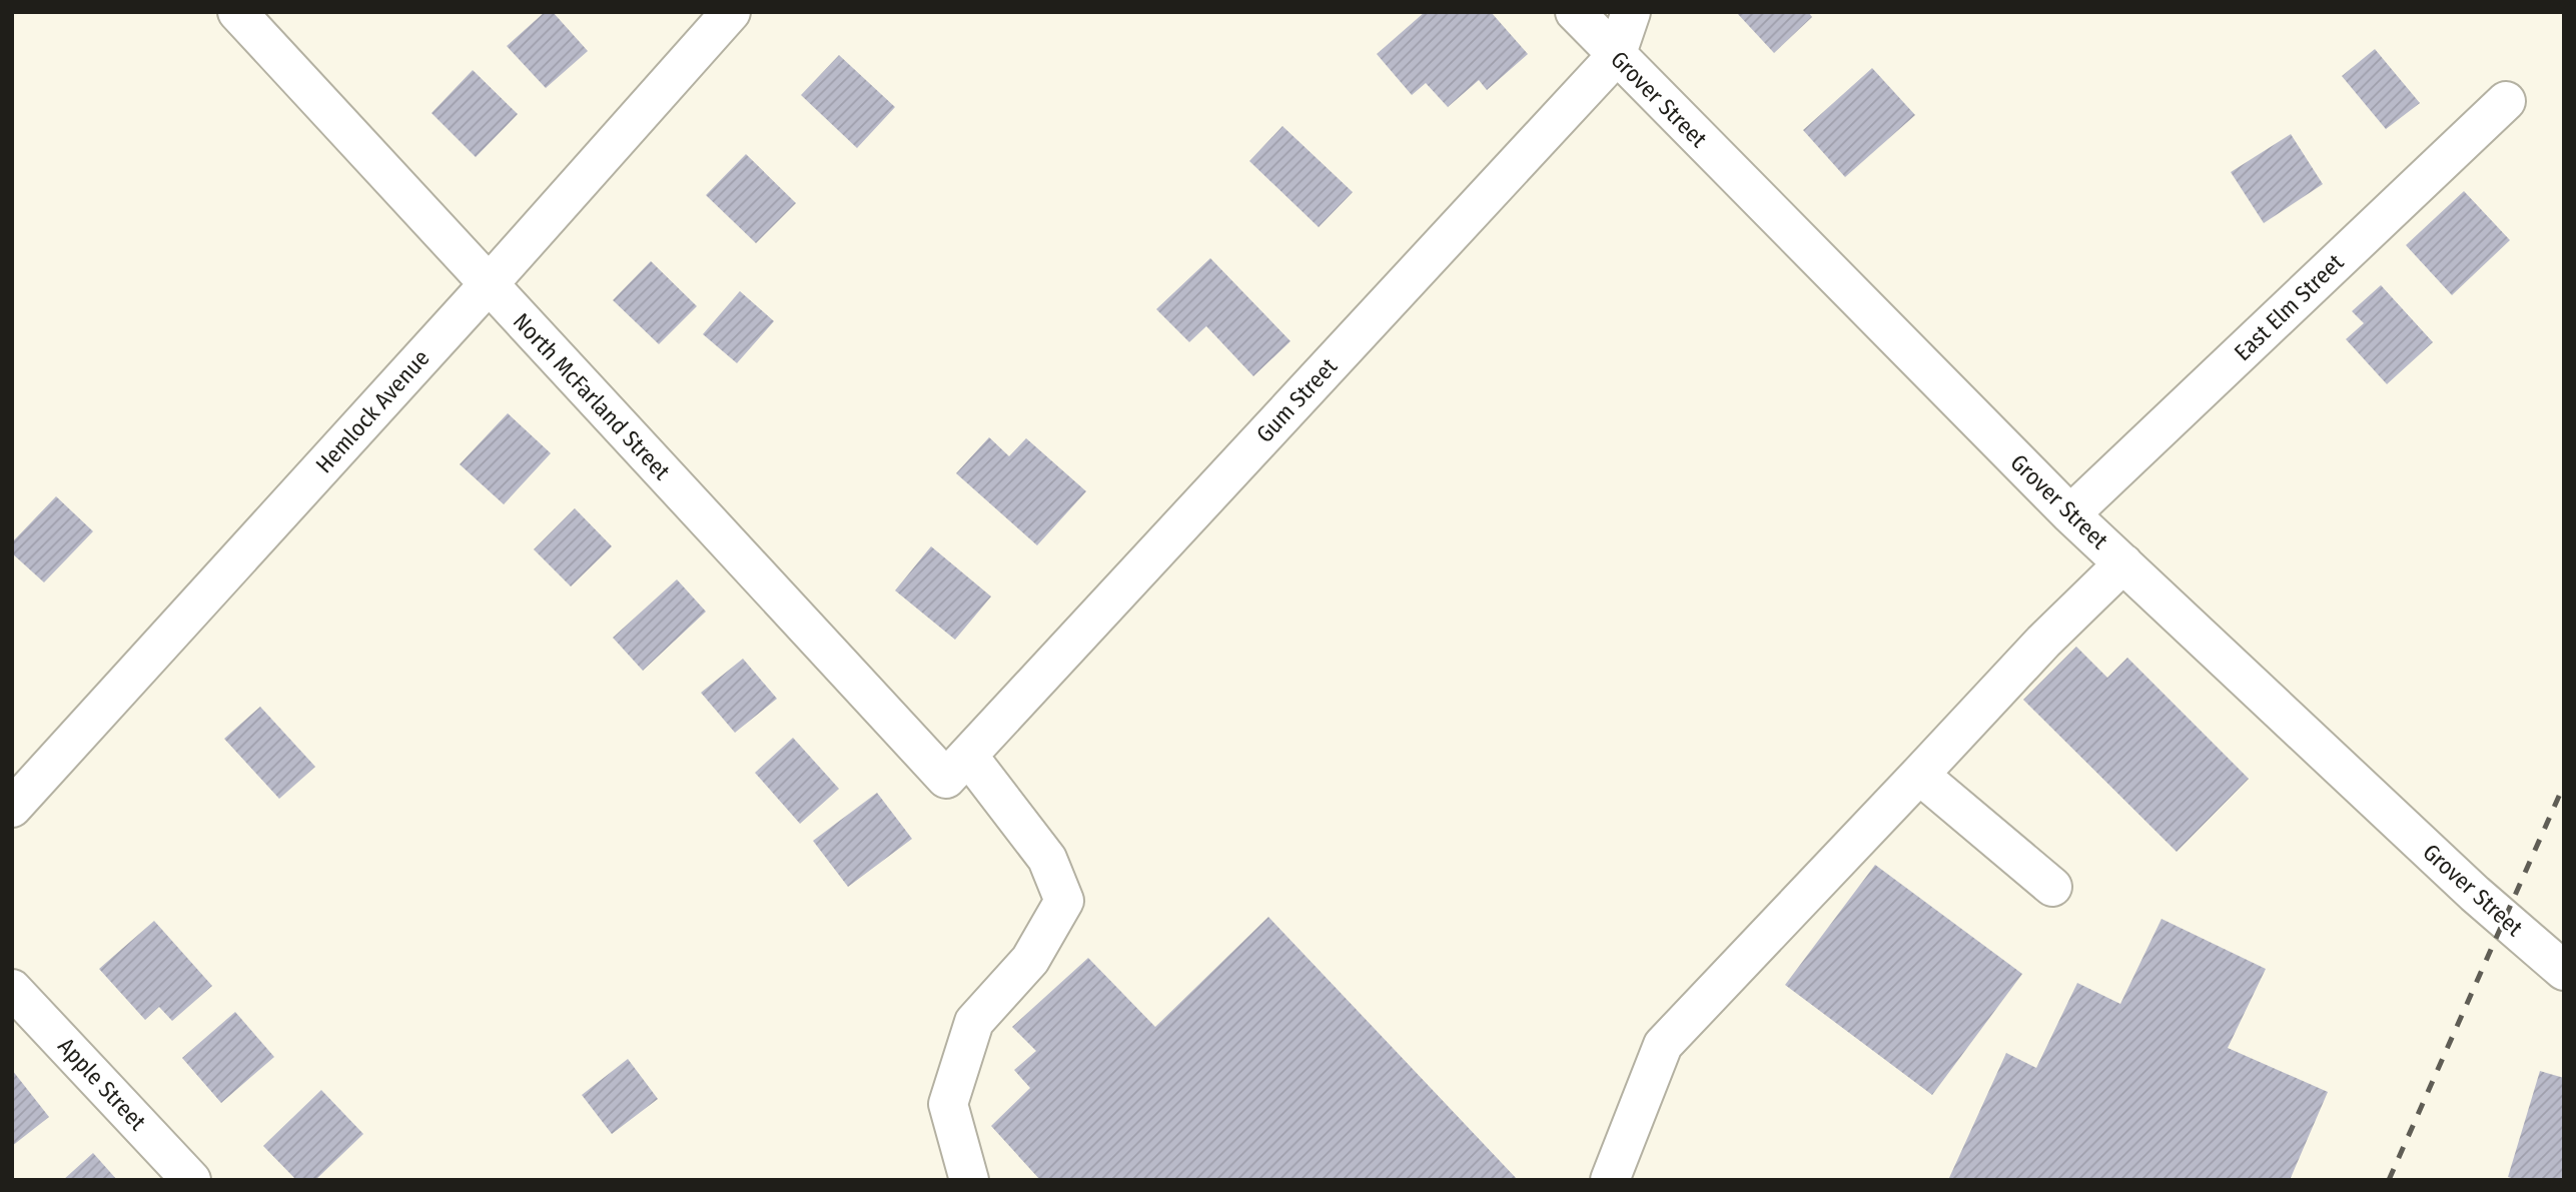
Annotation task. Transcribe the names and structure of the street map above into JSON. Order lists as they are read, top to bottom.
{
  "streets": {
    "street": [
      "Grover Street",
      "East Elm Street",
      "North McFarland Street",
      "Gum Street",
      "Hemlock Avenue",
      "Apple Street"
    ]
  },
  "crossings": [
    ["Grover Street", "East Elm Street"],
    ["Grover Street", "Gum Street"],
    ["North McFarland Street", "Gum Street"],
    ["North McFarland Street", "Hemlock Avenue"]
  ]
}
